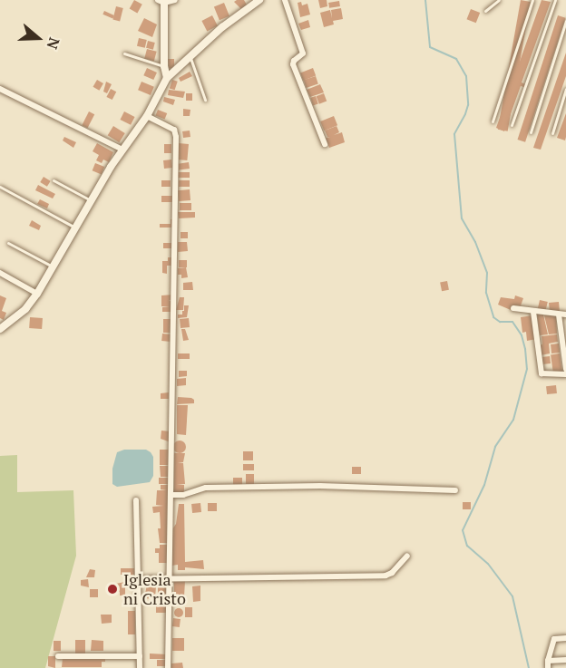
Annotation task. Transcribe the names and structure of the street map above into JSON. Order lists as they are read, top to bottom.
{
  "places": ["Iglesia ni Cristo"],
  "north": "right"
}
